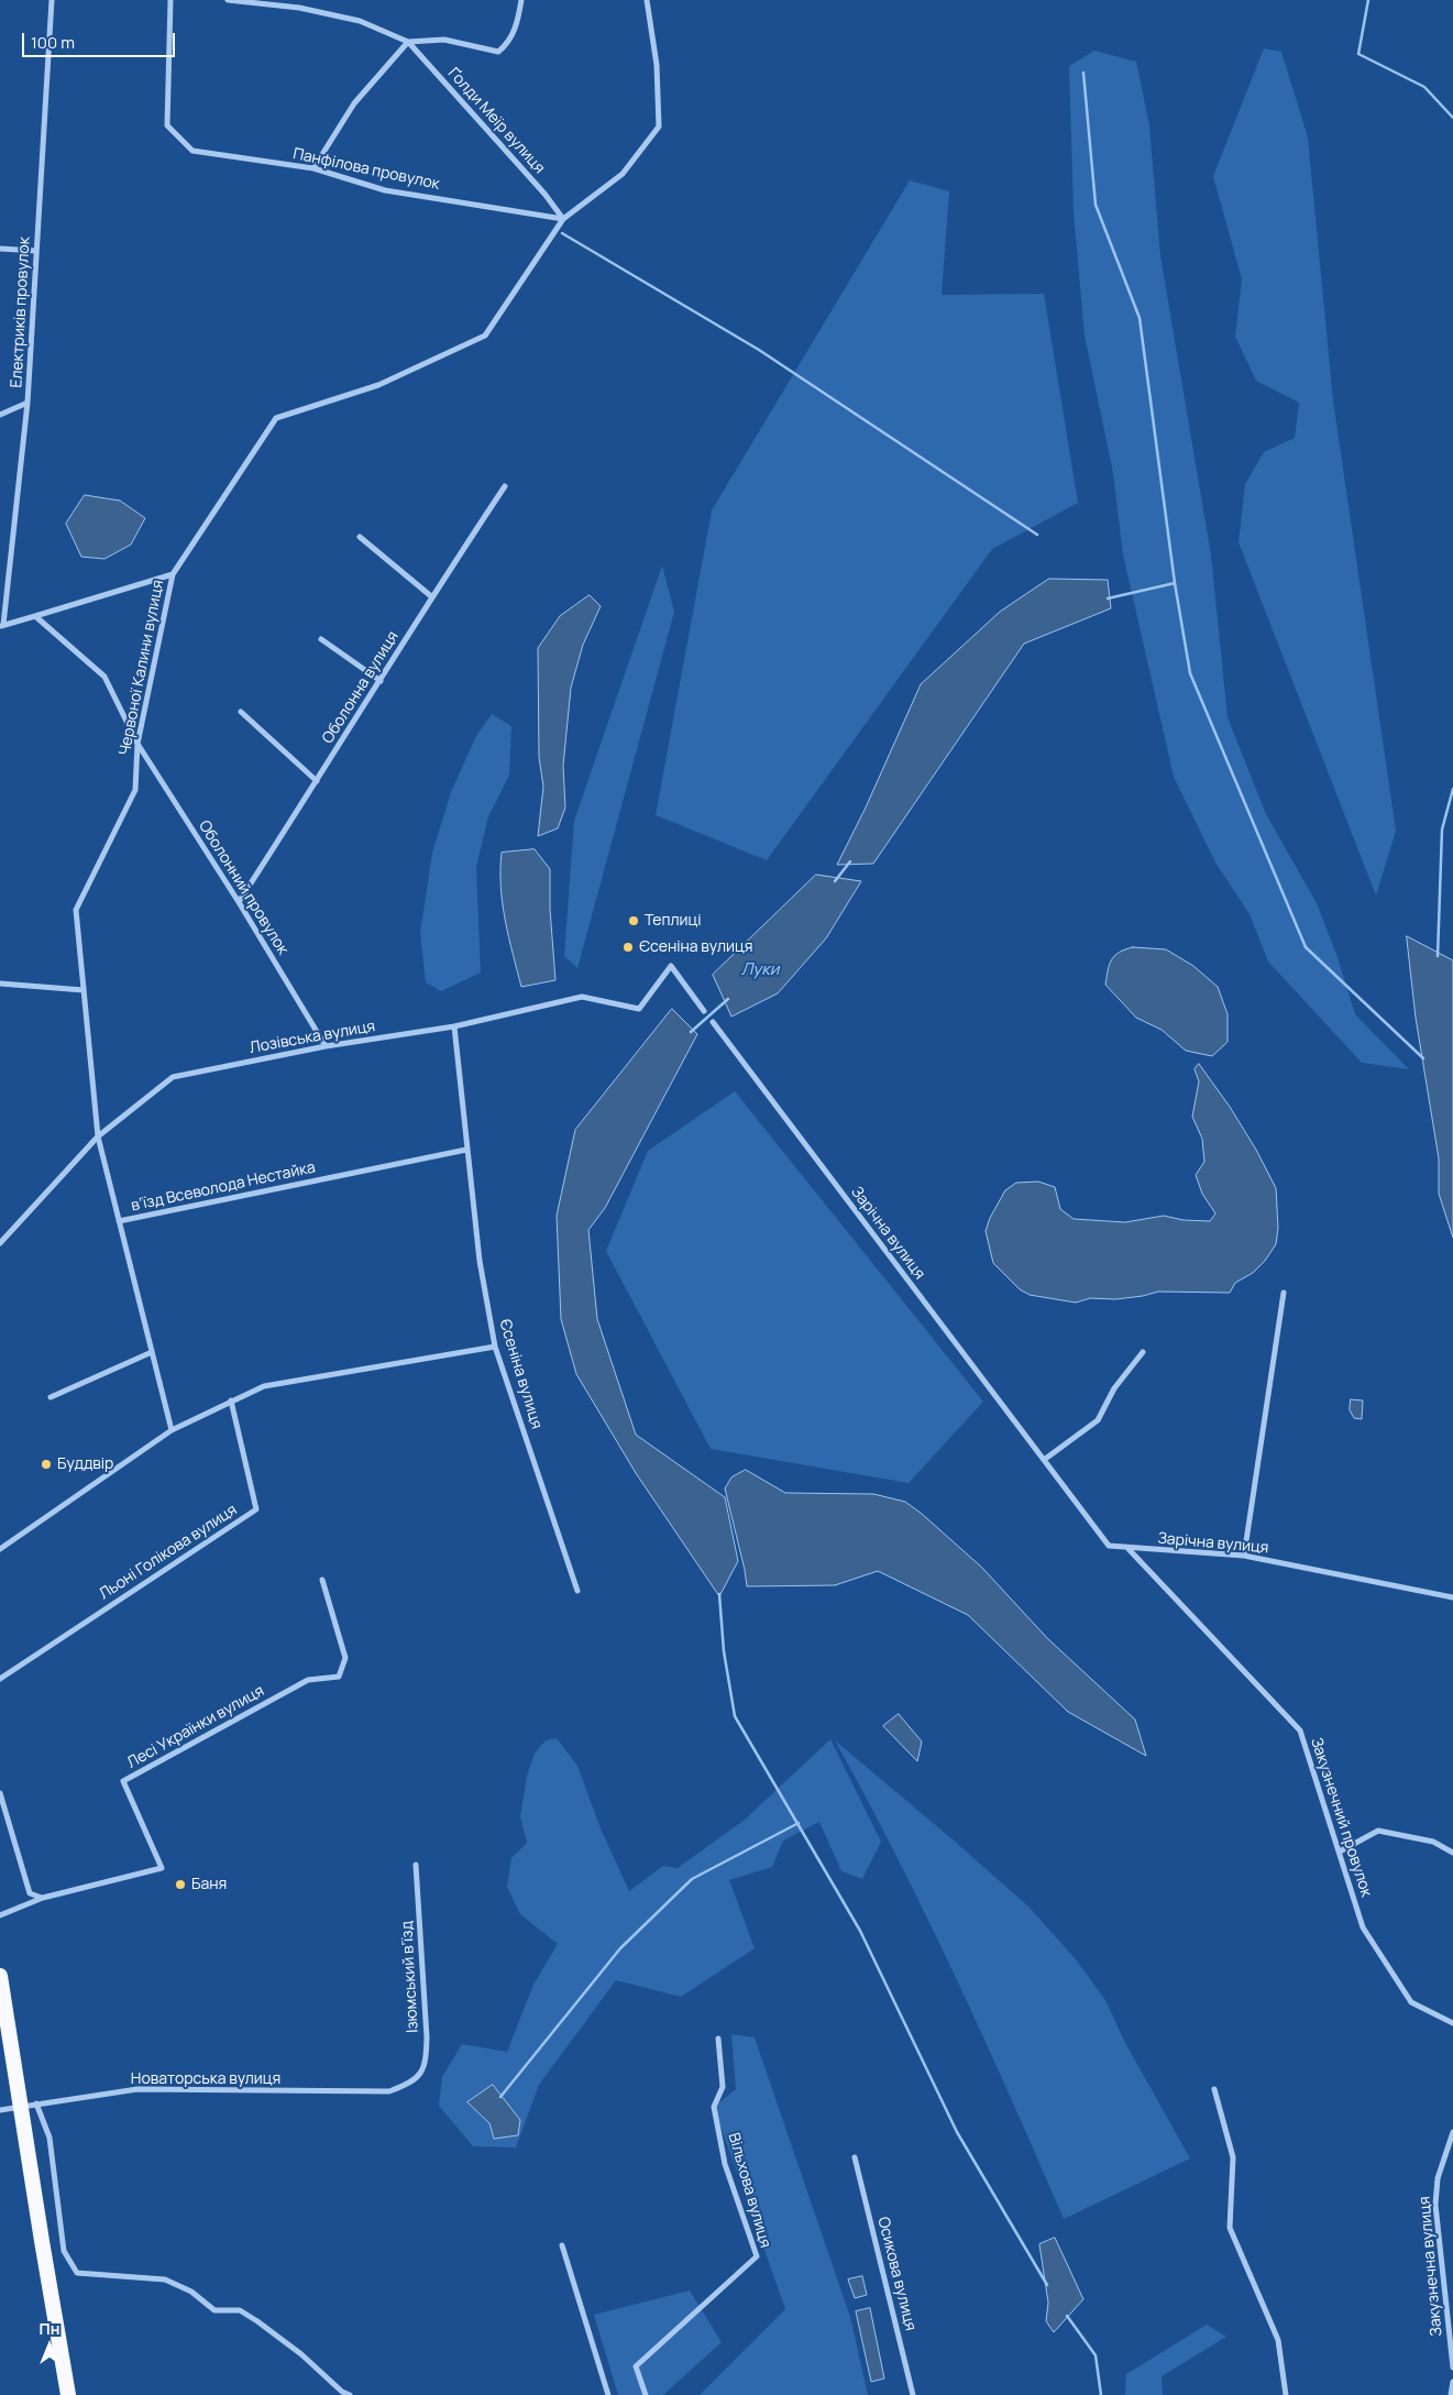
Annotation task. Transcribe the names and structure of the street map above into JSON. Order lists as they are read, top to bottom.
{
  "streets": {
    "street": [
      "Ґолди Меїр вулиця",
      "Панфілова провулок",
      "Електриків провулок",
      "Червоної Калини вулиця",
      "Оболонна вулиця",
      "Оболонний провулок",
      "Лозівська вулиця",
      "в’їзд Всеволода Нестайка",
      "Зарічна вулиця",
      "Єсеніна вулиця",
      "Льоні Голікова вулиця",
      "Лесі Українки вулиця",
      "Закузнечний провулок",
      "Ізюмський в’їзд",
      "Новаторська вулиця",
      "Вільхова вулиця",
      "Закузнечна вулиця",
      "Осикова вулиця"
    ]
  },
  "crossings": [
    ["Ґолди Меїр вулиця", "Панфілова провулок"],
    ["Ґолди Меїр вулиця", "Червоної Калини вулиця"],
    ["Панфілова провулок", "Червоної Калини вулиця"],
    ["Червоної Калини вулиця", "Оболонний провулок"],
    ["Червоної Калини вулиця", "Лозівська вулиця"],
    ["Червоної Калини вулиця", "в’їзд Всеволода Нестайка"],
    ["Оболонна вулиця", "Оболонний провулок"],
    ["Оболонний провулок", "Лозівська вулиця"],
    ["Лозівська вулиця", "Єсеніна вулиця"],
    ["в’їзд Всеволода Нестайка", "Єсеніна вулиця"],
    ["Зарічна вулиця", "Закузнечний провулок"],
    ["Ізюмський в’їзд", "Новаторська вулиця"]
  ],
  "water": ["Луки"],
  "places": [
    "Теплиці",
    "Єсеніна вулиця",
    "Буддвір",
    "Баня"
  ],
  "scale_bar": "100 m",
  "north": "top"
}
